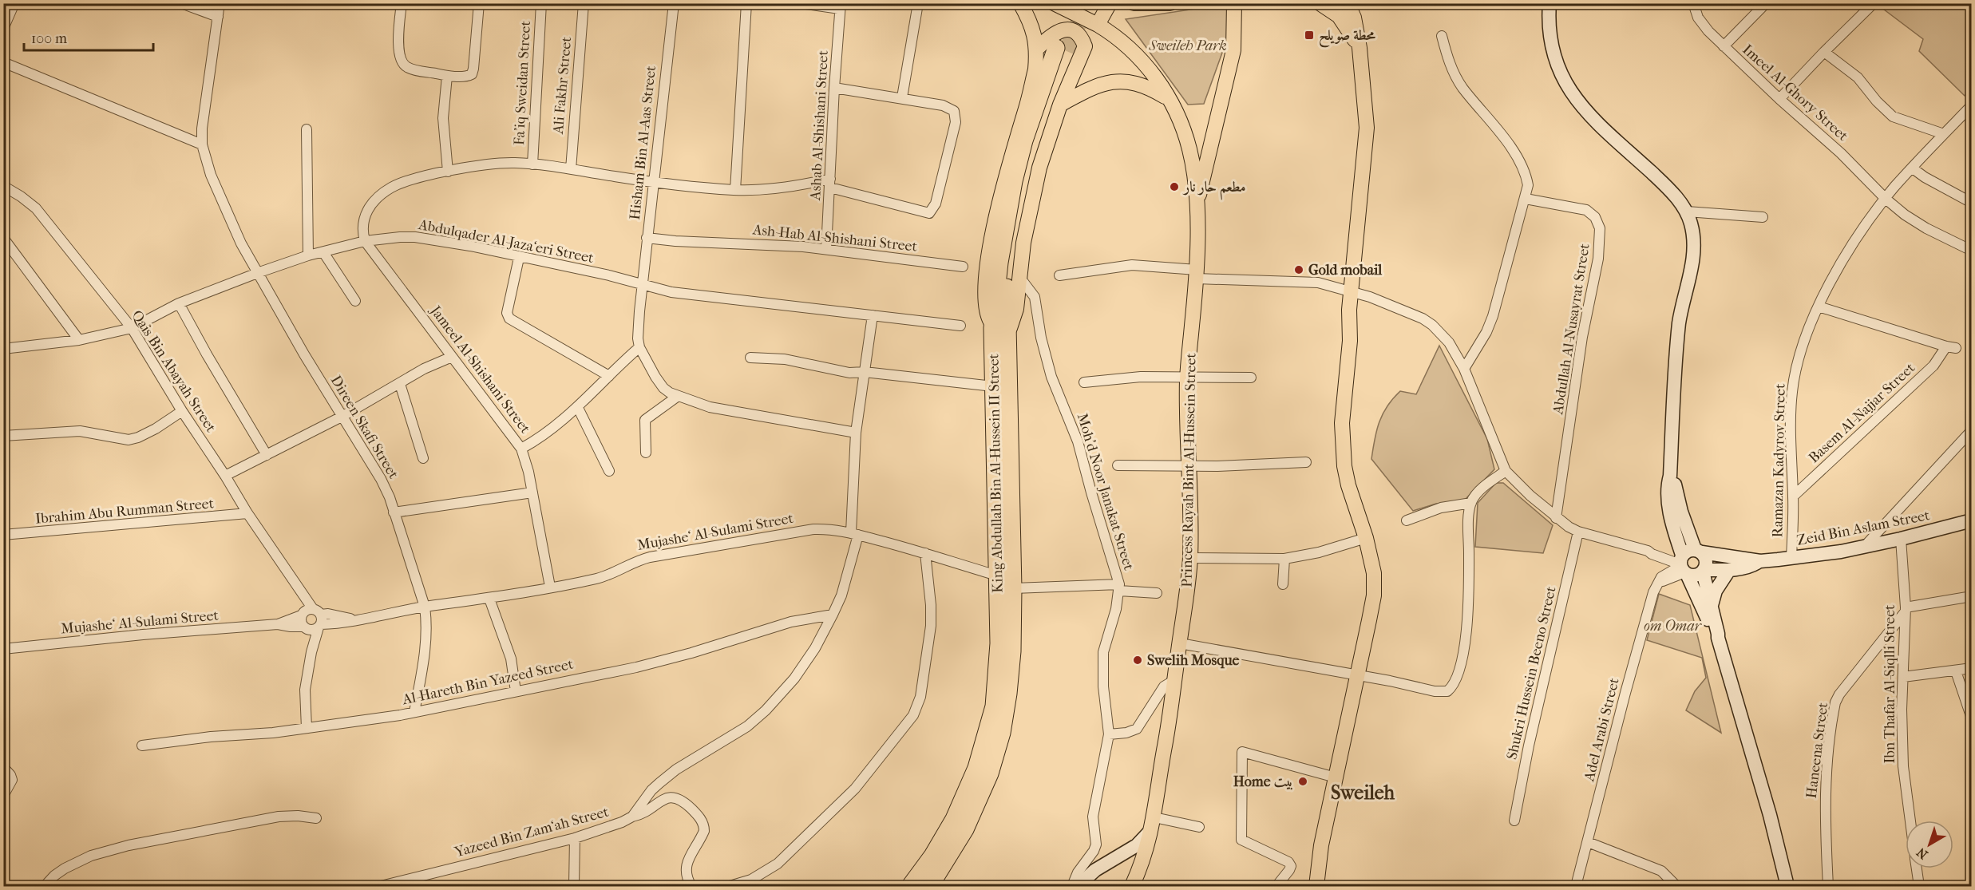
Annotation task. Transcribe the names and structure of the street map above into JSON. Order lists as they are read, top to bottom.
{
  "streets": {
    "highway": ["King Abdullah Bin Al-Hussein II Street"],
    "main road": ["Princess Rayah Bint Al-Hussein Street"],
    "street": [
      "Fa'iq Sweidan Street",
      "Ali Fakhr Street",
      "Imeel Al-Ghory Street",
      "Ashab Al-Shishani Street",
      "Hisham Bin Al-Aas Street",
      "Ash-Hab Al-Shishani Street",
      "Abdulqader Al-Jaza‘eri Street",
      "Abdullah Al-Nusayrat Street",
      "Jameel Al-Shishani Street",
      "Qais Bin Abayah Street",
      "Basem Al-Najjar Street",
      "Direen Skafi Street",
      "Ramazan Kadyrov Street",
      "Moh'd Noor Janakat Street",
      "Ibrahim Abu Rumman Street",
      "Zeid Bin Aslam Street",
      "Mujashe‘ Al-Sulami Street",
      "Shukri Hussein Beeno Street",
      "Al-Hareth Bin Yazeed Street",
      "Ibn Thafar Al-Siqlli Street",
      "Adel Arabi Street",
      "Haneena Street",
      "Yazeed Bin Zam‘ah Street"
    ]
  },
  "crossings": [
    ["Imeel Al-Ghory Street", "Ramazan Kadyrov Street"],
    ["Ashab Al-Shishani Street", "Ash-Hab Al-Shishani Street"],
    ["Hisham Bin Al-Aas Street", "Ash-Hab Al-Shishani Street"],
    ["Hisham Bin Al-Aas Street", "Abdulqader Al-Jaza‘eri Street"],
    ["Abdulqader Al-Jaza‘eri Street", "Jameel Al-Shishani Street"],
    ["Abdulqader Al-Jaza‘eri Street", "Qais Bin Abayah Street"],
    ["Abdulqader Al-Jaza‘eri Street", "Direen Skafi Street"],
    ["Jameel Al-Shishani Street", "Mujashe‘ Al-Sulami Street"],
    ["Qais Bin Abayah Street", "Ibrahim Abu Rumman Street"],
    ["Qais Bin Abayah Street", "Mujashe‘ Al-Sulami Street"],
    ["Basem Al-Najjar Street", "Ramazan Kadyrov Street"],
    ["Direen Skafi Street", "Mujashe‘ Al-Sulami Street"],
    ["Direen Skafi Street", "Al-Hareth Bin Yazeed Street"],
    ["Ramazan Kadyrov Street", "Zeid Bin Aslam Street"],
    ["King Abdullah Bin Al-Hussein II Street", "Mujashe‘ Al-Sulami Street"],
    ["Zeid Bin Aslam Street", "Ibn Thafar Al-Siqlli Street"],
    ["Zeid Bin Aslam Street", "Adel Arabi Street"],
    ["Ibn Thafar Al-Siqlli Street", "Haneena Street"]
  ],
  "districts": ["Sweileh"],
  "parks": ["Sweileh Park", "om Omar"],
  "places": {
    "transit": ["محطة صويلح"],
    "other": [
      "مطعم حار نار",
      "Gold mobail",
      "Swelih Mosque",
      "Home بيت"
    ]
  },
  "scale_bar": "100 m",
  "north": "bottom left"
}
